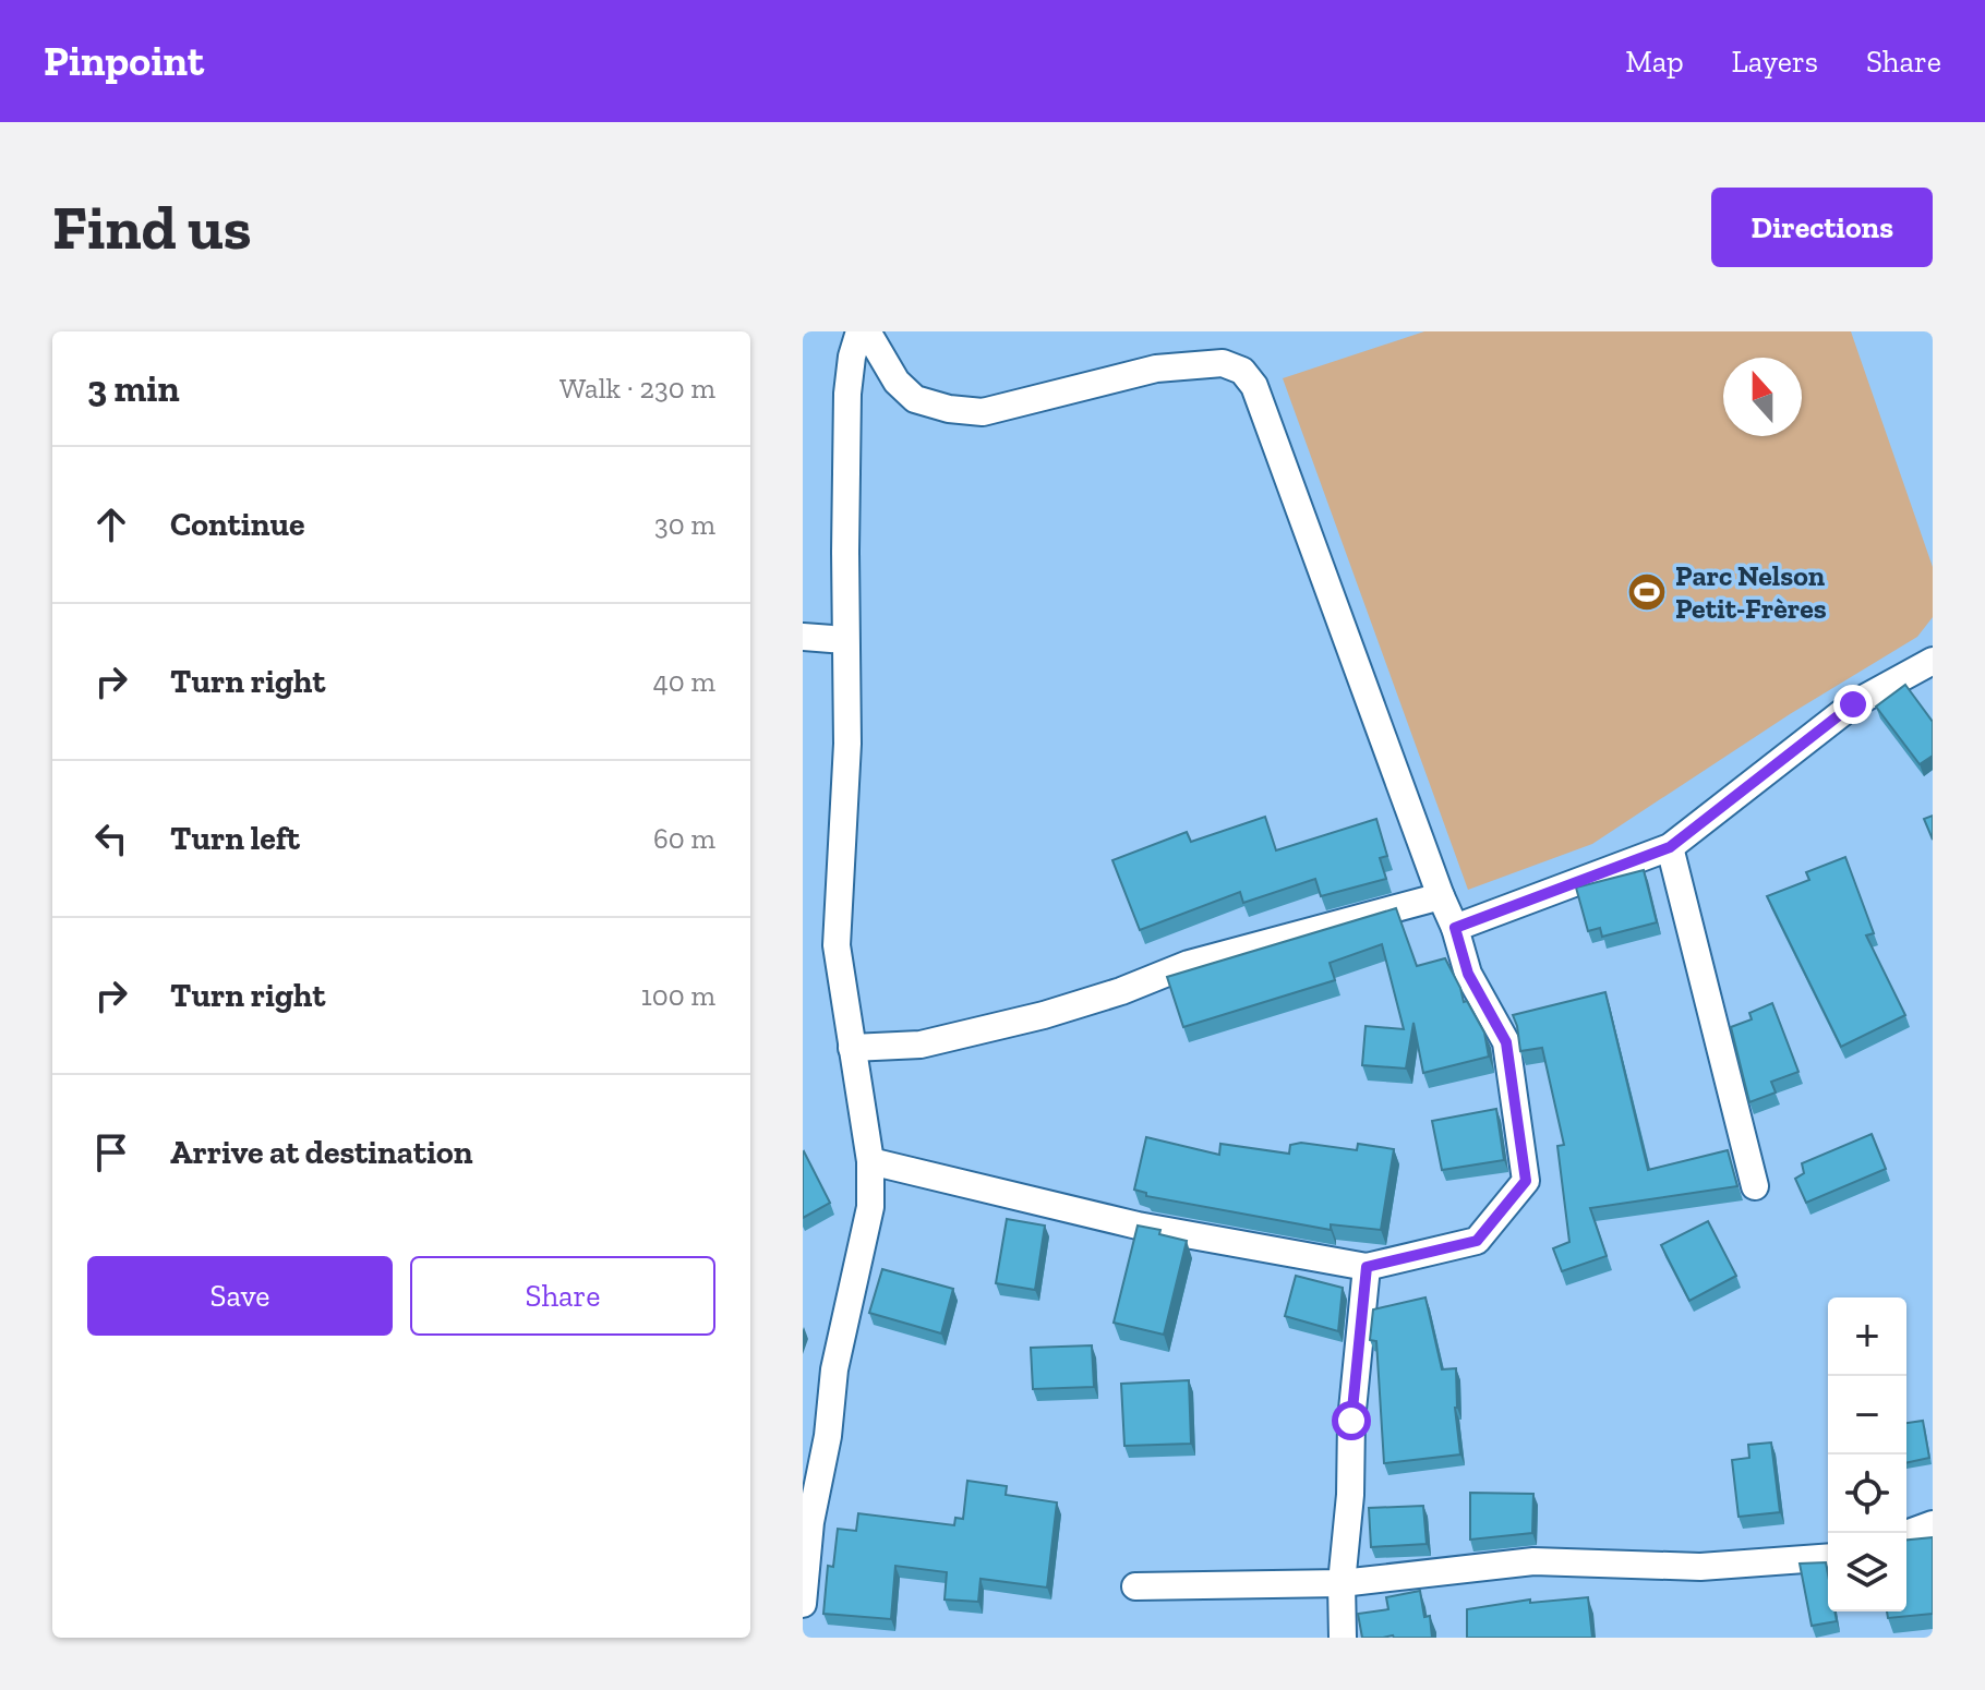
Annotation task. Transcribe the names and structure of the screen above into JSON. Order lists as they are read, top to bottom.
{
  "places": {
    "sports": ["Parc Nelson Petit-Frères"]
  },
  "north": "top",
  "page": {
    "header": "Pinpoint",
    "nav": ["Map", "Layers", "Share"],
    "buttons": [
      "Directions",
      ["Save", "Share"]
    ],
    "title": "Find us",
    "heading": ["3 min", "Walk · 230 m"],
    "list": [
      ["Continue", "30 m"],
      ["Turn right", "40 m"],
      ["Turn left", "60 m"],
      ["Turn right", "100 m"],
      "Arrive at destination"
    ],
    "map_buttons": ["+", "−"]
  }
}
